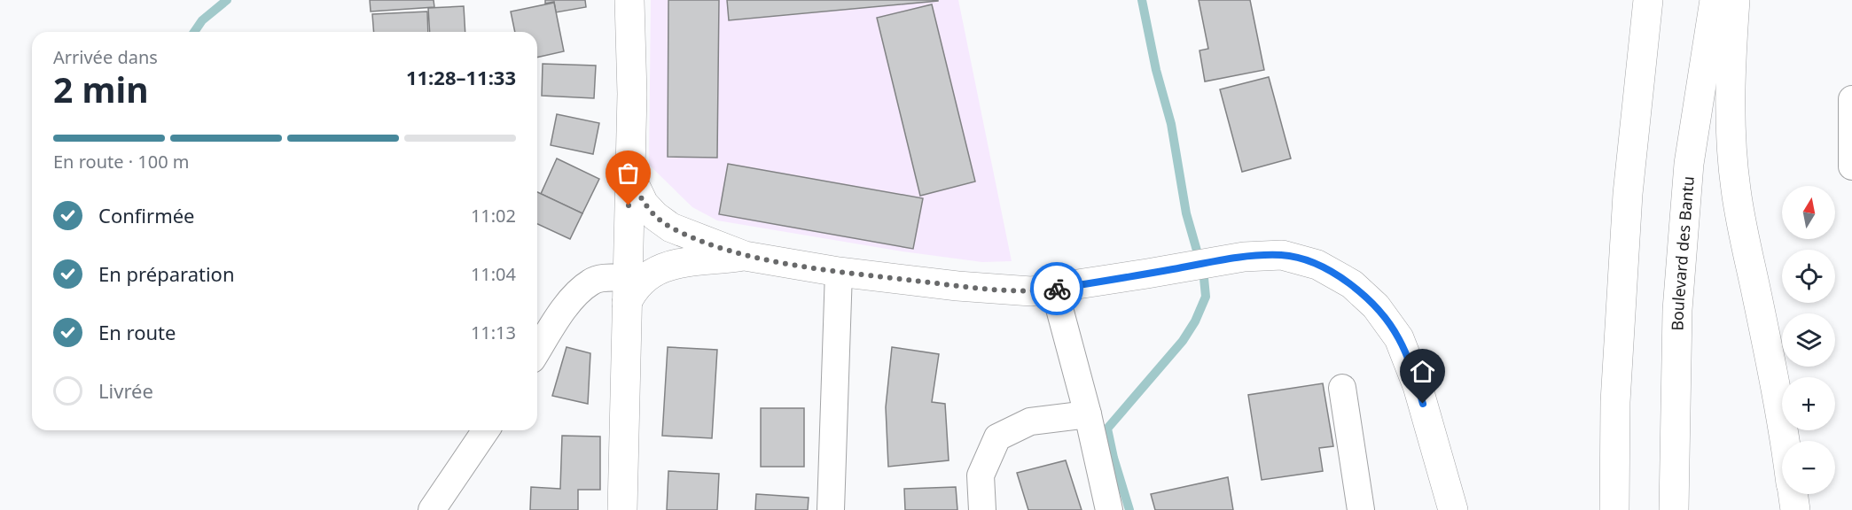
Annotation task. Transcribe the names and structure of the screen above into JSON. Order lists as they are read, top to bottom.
{
  "streets": {
    "main road": ["Boulevard des Bantu"]
  },
  "north": "top",
  "page": {
    "heading": ["2 min", "Arrivée dans", "11:28–11:33"],
    "bar": "En route · 100 m",
    "map_buttons": ["+", "−"],
    "list": [
      ["Confirmée", "11:02"],
      ["En préparation", "11:04"],
      ["En route", "11:13"],
      "Livrée"
    ]
  }
}
